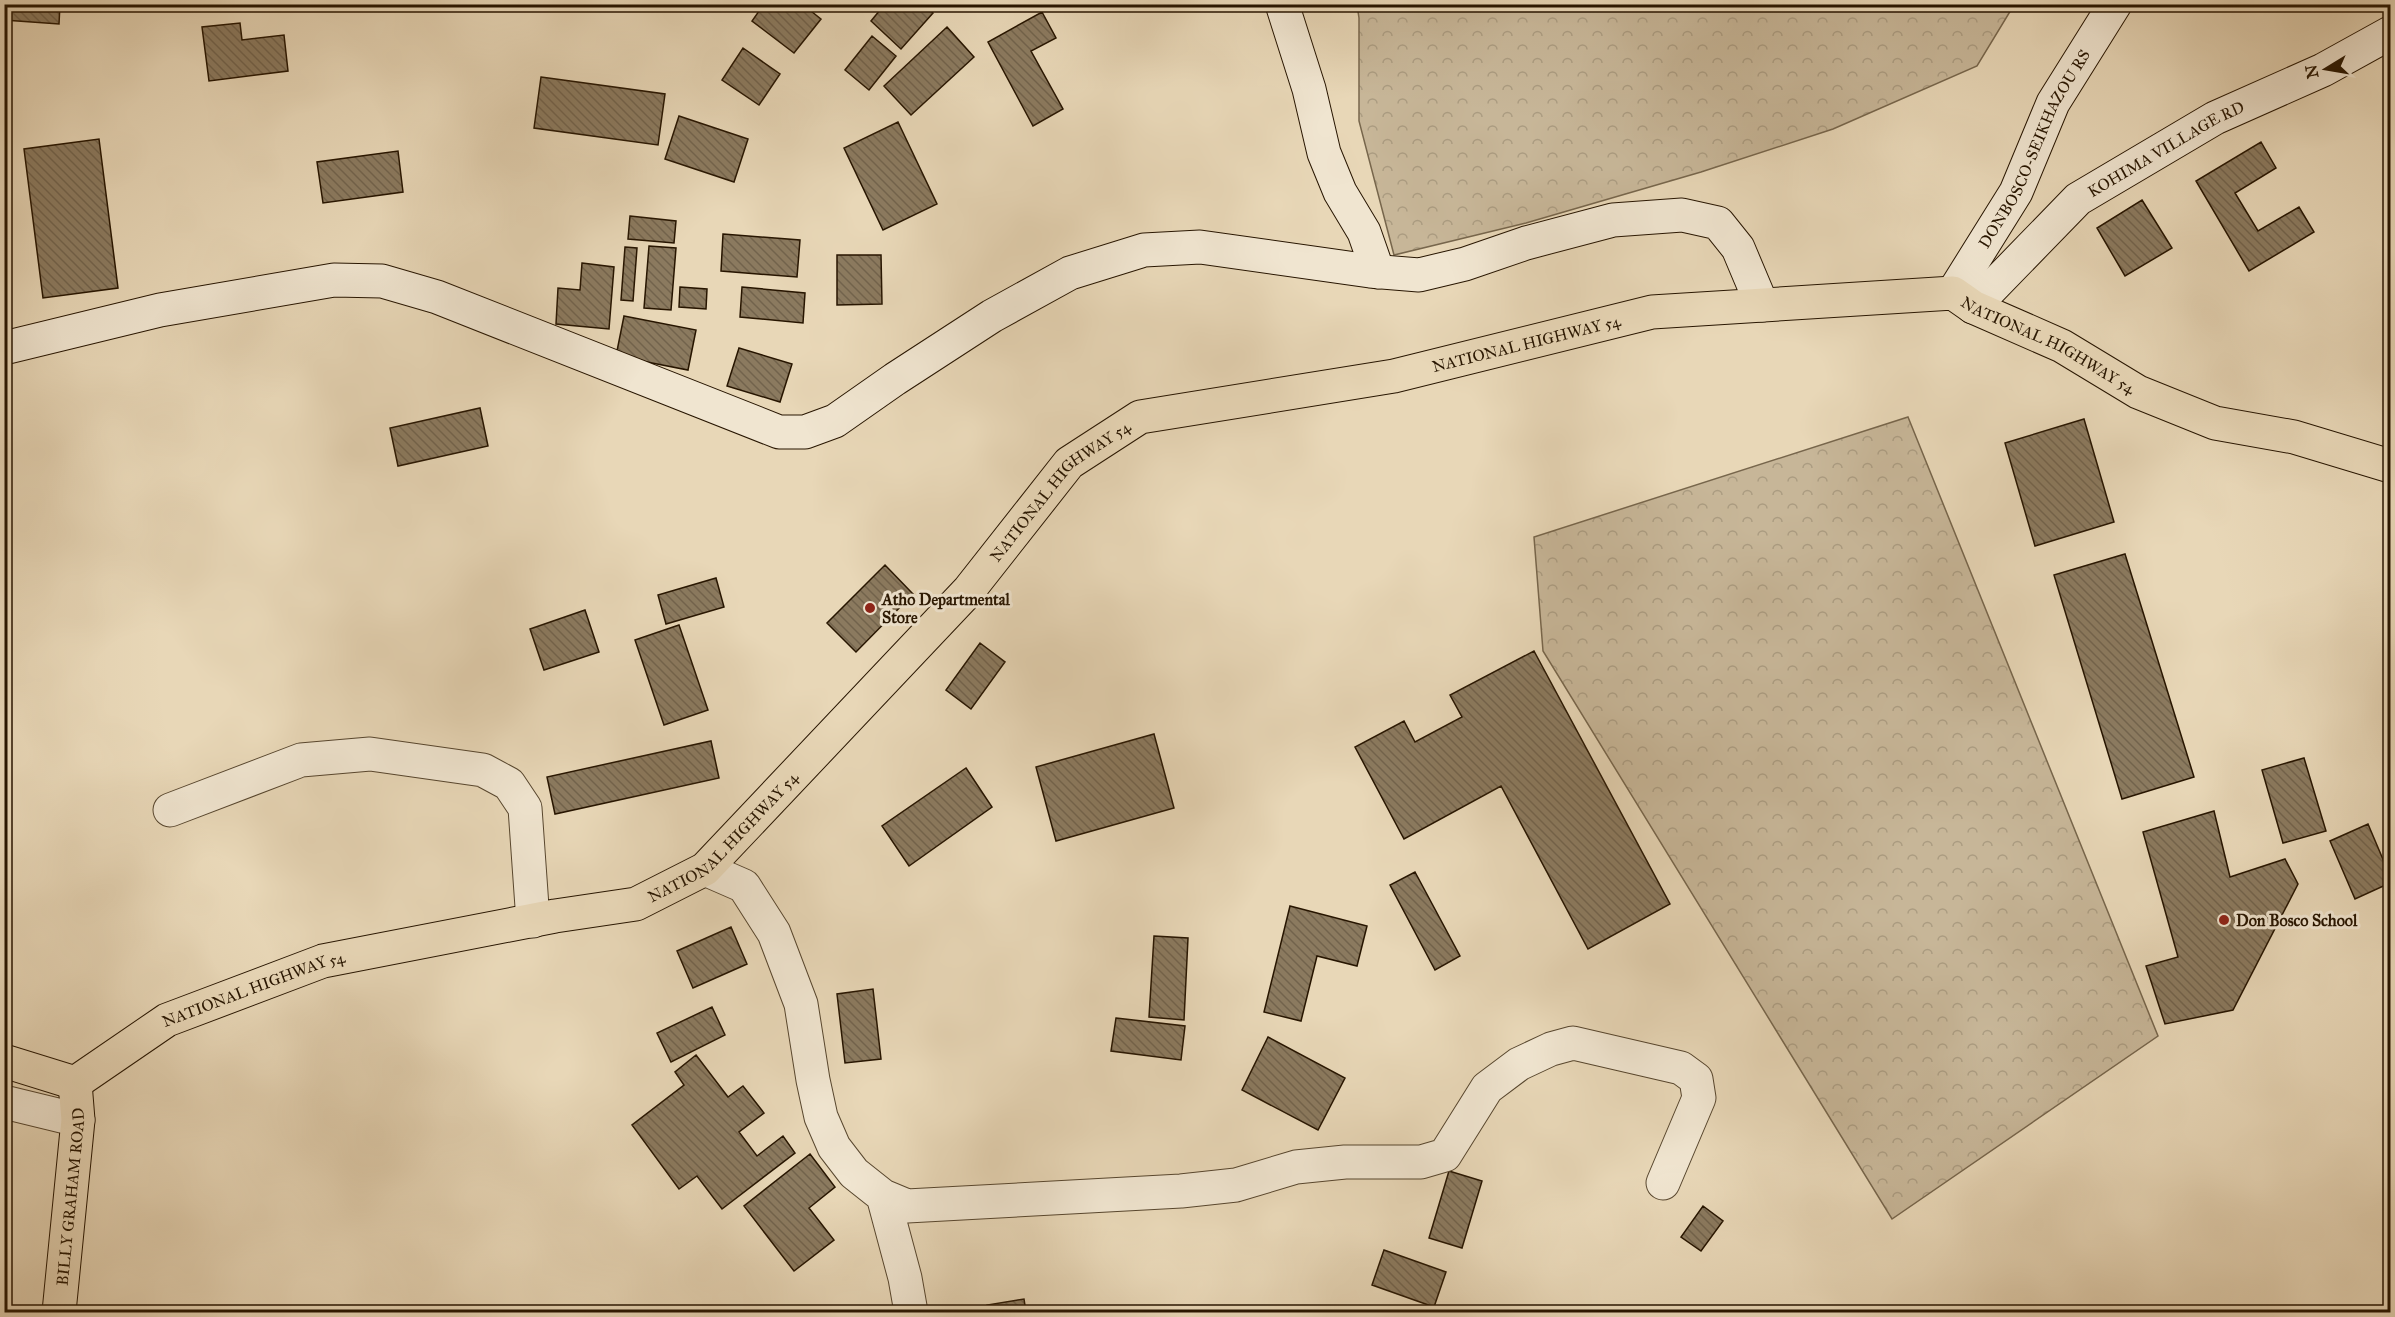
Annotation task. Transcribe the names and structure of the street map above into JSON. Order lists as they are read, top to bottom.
{
  "streets": {
    "main road": ["NATIONAL HIGHWAY 54", "BILLY GRAHAM ROAD"],
    "street": ["DONBOSCO-SEIKHAZOU RS", "KOHIMA VILLAGE RD"]
  },
  "crossings": [
    ["DONBOSCO-SEIKHAZOU RS", "KOHIMA VILLAGE RD"],
    ["DONBOSCO-SEIKHAZOU RS", "NATIONAL HIGHWAY 54"],
    ["KOHIMA VILLAGE RD", "NATIONAL HIGHWAY 54"],
    ["NATIONAL HIGHWAY 54", "BILLY GRAHAM ROAD"]
  ],
  "places": ["Atho Departmental Store", "Don Bosco School"],
  "north": "left"
}
